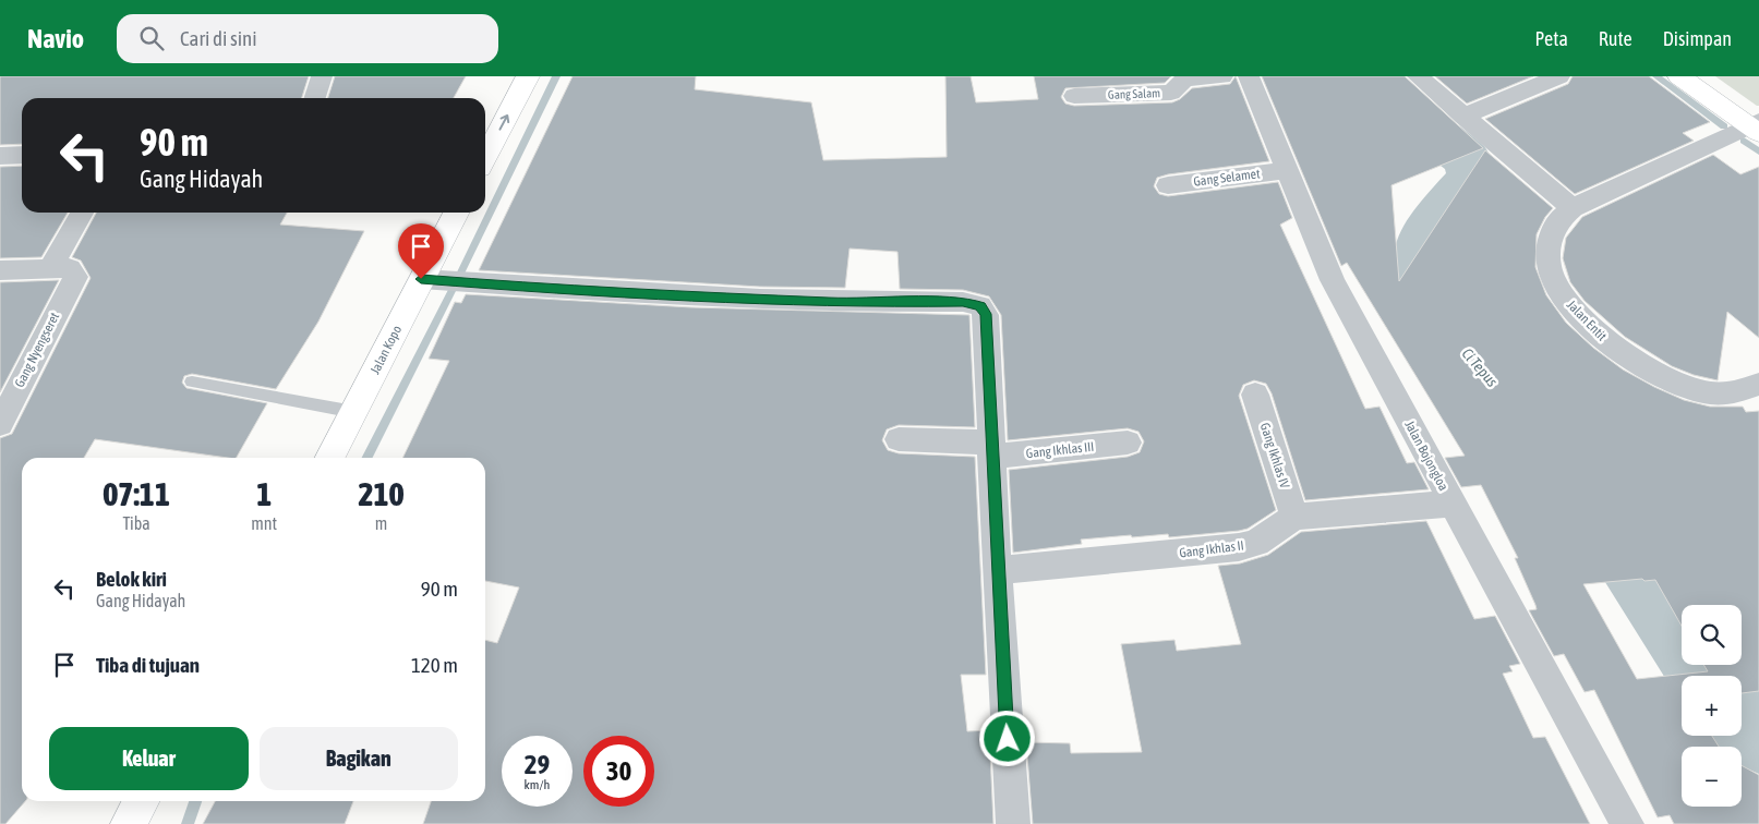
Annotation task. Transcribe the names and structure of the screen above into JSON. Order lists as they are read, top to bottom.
{
  "streets": {
    "main road": ["Jalan Kopo"],
    "street": [
      "Gang Salam",
      "Gang Selamet",
      "Jalan Entit",
      "Gang Nyengseret",
      "Gang Ikhlas III",
      "Gang Ikhlas IV",
      "Jalan Bojongloa",
      "Gang Ikhlas II"
    ]
  },
  "crossings": [
    ["Gang Selamet", "Jalan Bojongloa"],
    ["Gang Ikhlas IV", "Gang Ikhlas II"],
    ["Jalan Bojongloa", "Gang Ikhlas II"]
  ],
  "water": ["Ci Tepus"],
  "page": {
    "header": "Navio",
    "search": "Cari di sini",
    "nav": ["Peta", "Rute", "Disimpan"],
    "turn": ["90 m", "Gang Hidayah"],
    "eta": [
      "07:11",
      "Tiba",
      "1",
      "mnt",
      "210",
      "m"
    ],
    "list": [
      {
        "name": "Belok kiri",
        "note": "Gang Hidayah",
        "value": "90 m"
      },
      {
        "name": "Tiba di tujuan",
        "value": "120 m"
      }
    ],
    "map_buttons": ["+", "−"],
    "buttons": ["Keluar", "Bagikan"],
    "speed": "29 km/h",
    "limit": "30"
  }
}
